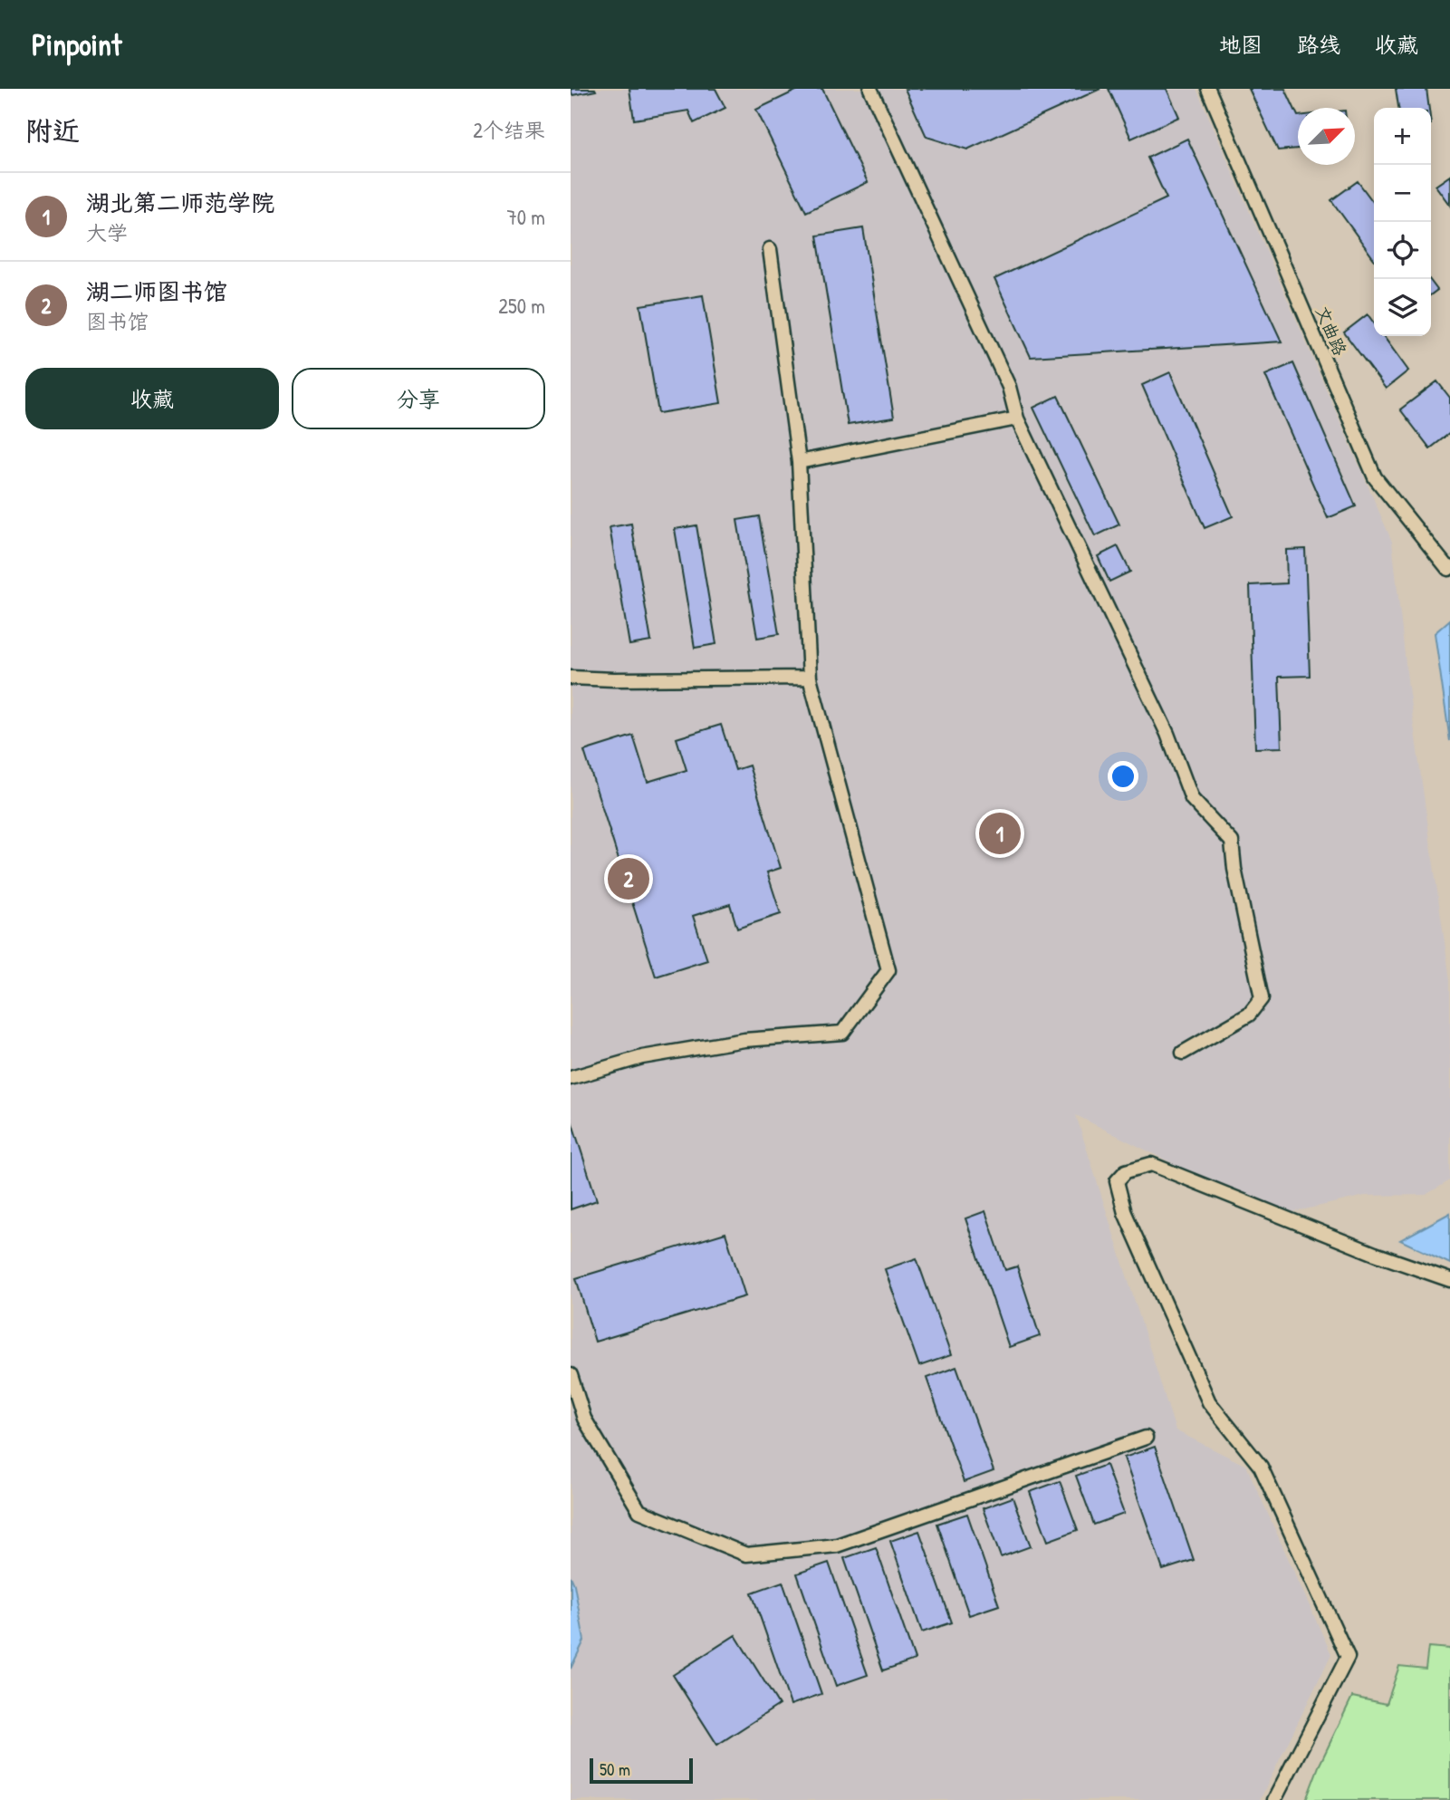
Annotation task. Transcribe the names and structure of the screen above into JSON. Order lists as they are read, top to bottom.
{
  "streets": {
    "street": ["文曲路"]
  },
  "scale_bar": "50 m",
  "north": "top right",
  "page": {
    "header": "Pinpoint",
    "nav": ["地图", "路线", "收藏"],
    "heading": ["附近", "2个结果"],
    "map_buttons": ["+", "−"],
    "list": [
      {
        "mark": "1",
        "name": "湖北第二师范学院",
        "note": "大学",
        "value": "70 m"
      },
      {
        "mark": "2",
        "name": "湖二师图书馆",
        "note": "图书馆",
        "value": "250 m"
      }
    ],
    "buttons": ["收藏", "分享"],
    "pins": ["1", "2"],
    "scale": "50 m"
  }
}
